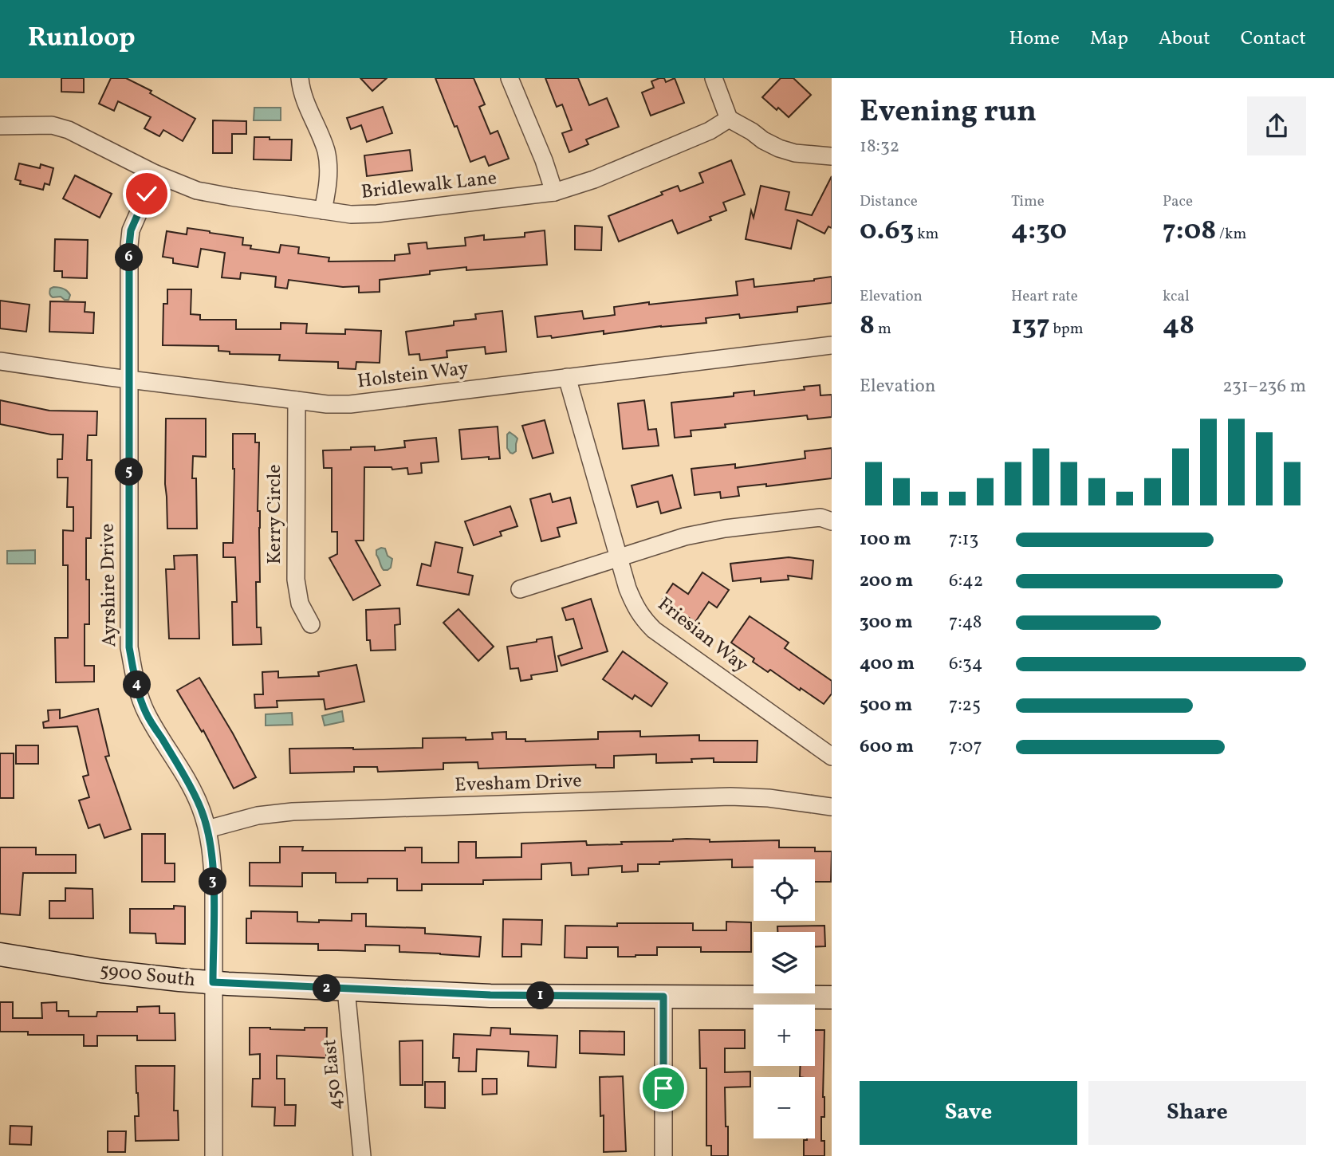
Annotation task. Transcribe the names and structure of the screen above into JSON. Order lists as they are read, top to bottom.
{
  "streets": {
    "main road": ["5900 South"],
    "street": [
      "Bridlewalk Lane",
      "Holstein Way",
      "Kerry Circle",
      "Ayrshire Drive",
      "Friesian Way",
      "Evesham Drive",
      "450 East"
    ]
  },
  "crossings": [
    ["Bridlewalk Lane", "Ayrshire Drive"],
    ["Holstein Way", "Kerry Circle"],
    ["Holstein Way", "Ayrshire Drive"],
    ["Holstein Way", "Friesian Way"],
    ["Ayrshire Drive", "Evesham Drive"],
    ["Ayrshire Drive", "5900 South"],
    ["5900 South", "450 East"]
  ],
  "page": {
    "header": "Runloop",
    "nav": [
      "Home",
      "Map",
      "About",
      "Contact"
    ],
    "heading": ["Evening run", "18:32"],
    "stats": [
      ["Distance", "0.63 km"],
      ["Time", "4:30"],
      ["Pace", "7:08 /km"],
      ["Elevation", "8 m"],
      ["Heart rate", "137 bpm"],
      ["kcal", "48"]
    ],
    "pins": [
      "6",
      "5",
      "4",
      "3",
      "2",
      "1"
    ],
    "chart": ["Elevation", "231–236 m"],
    "list": [
      {
        "name": "100 m",
        "note": "7:13"
      },
      {
        "name": "200 m",
        "note": "6:42"
      },
      {
        "name": "300 m",
        "note": "7:48"
      },
      {
        "name": "400 m",
        "note": "6:34"
      },
      {
        "name": "500 m",
        "note": "7:25"
      },
      {
        "name": "600 m",
        "note": "7:07"
      }
    ],
    "map_buttons": ["+", "−"],
    "buttons": ["Save", "Share"]
  }
}
